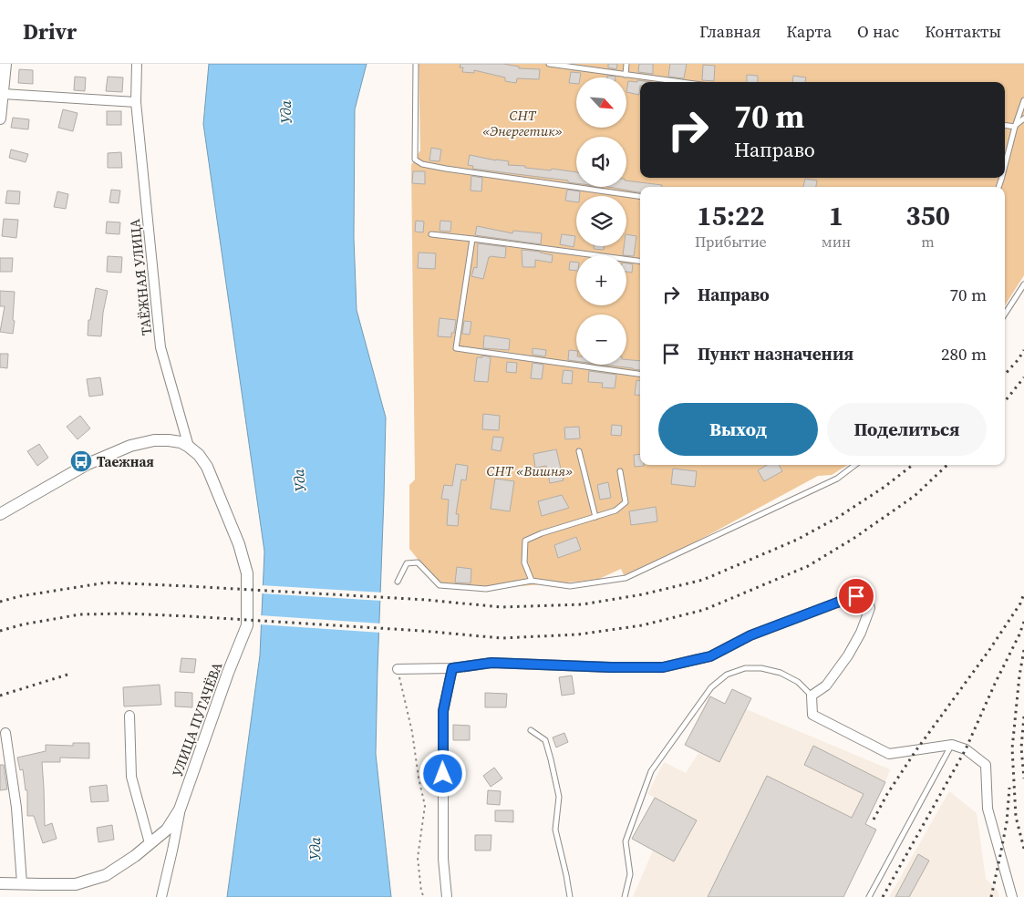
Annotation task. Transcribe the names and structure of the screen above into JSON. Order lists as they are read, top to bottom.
{
  "streets": {
    "street": ["ТАЁЖНАЯ УЛИЦА", "УЛИЦА ПУГАЧЁВА"]
  },
  "crossings": [
    ["ТАЁЖНАЯ УЛИЦА", "УЛИЦА ПУГАЧЁВА"]
  ],
  "water": ["Уда"],
  "parks": ["СНТ «Энергетик»", "СНТ «Вишня»"],
  "places": {
    "bus stop": ["Таежная"]
  },
  "north": "bottom right",
  "page": {
    "header": "Drivr",
    "nav": [
      "Главная",
      "Карта",
      "О нас",
      "Контакты"
    ],
    "map_buttons": ["+", "−"],
    "turn": ["70 m", "Направо"],
    "eta": [
      "15:22",
      "Прибытие",
      "1",
      "мин",
      "350",
      "m"
    ],
    "list": [
      {
        "name": "Направо",
        "value": "70 m"
      },
      {
        "name": "Пункт назначения",
        "value": "280 m"
      }
    ],
    "buttons": ["Выход", "Поделиться"]
  }
}
